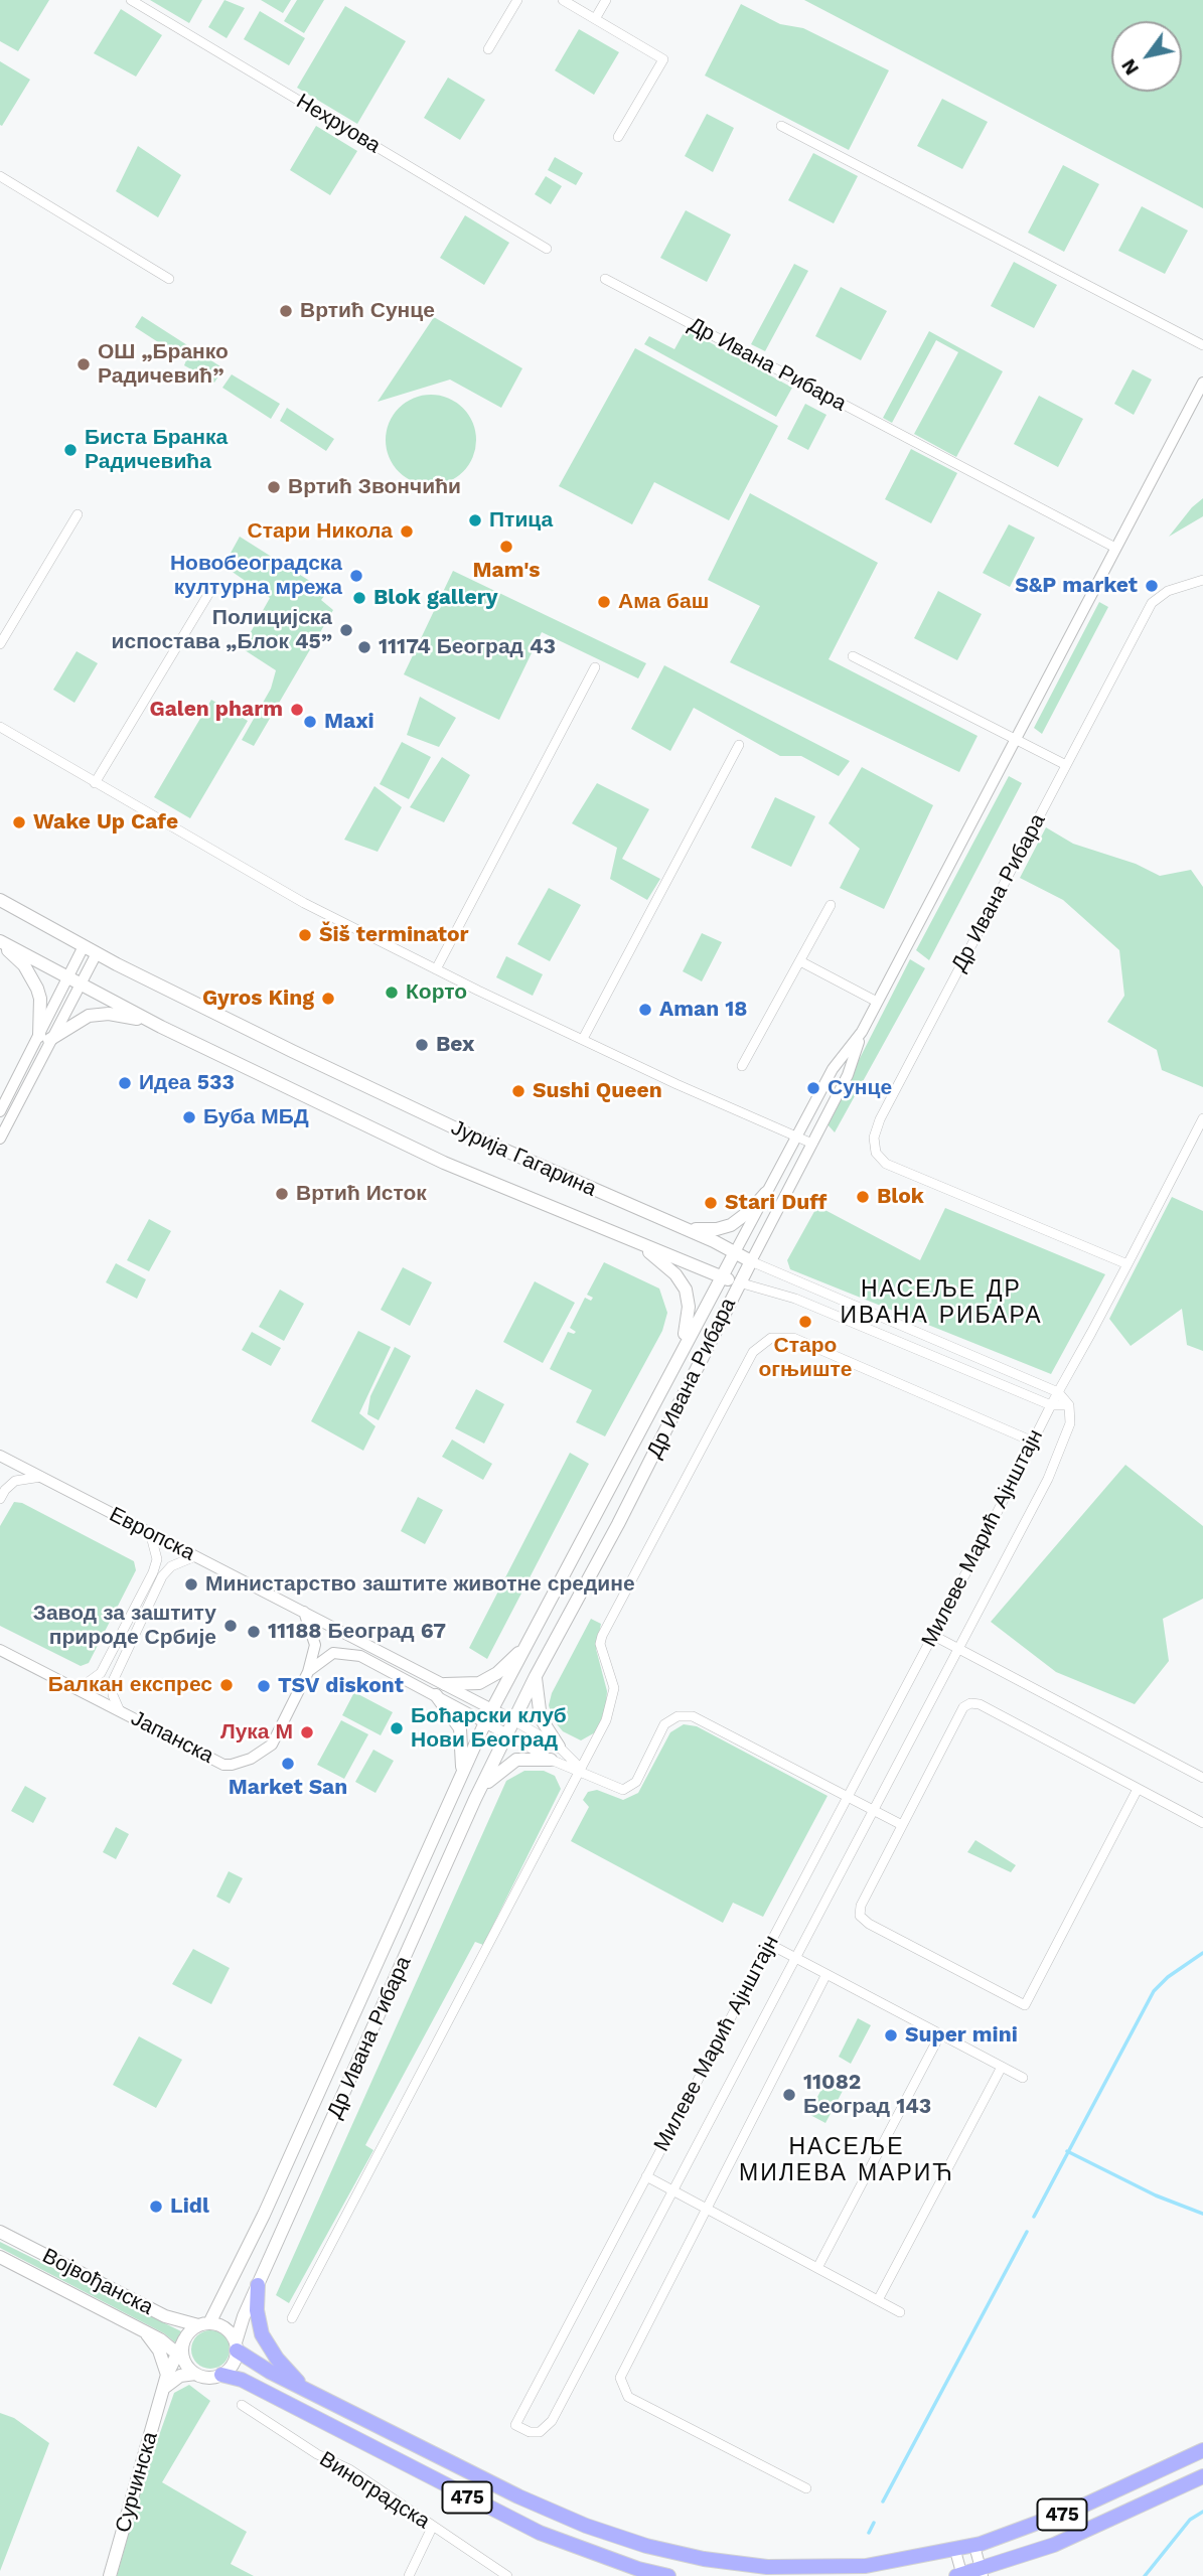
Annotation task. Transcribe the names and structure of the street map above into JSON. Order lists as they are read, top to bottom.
{
  "streets": {
    "highway": ["475"],
    "main road": [
      "Др Ивана Рибара",
      "Јурија Гагарина",
      "Војвођанска",
      "Сурчинска"
    ],
    "street": [
      "Нехруова",
      "Европска",
      "Милеве Марић Ајнштајн",
      "Јапанска",
      "Виноградска"
    ]
  },
  "crossings": [
    ["Др Ивана Рибара", "Јурија Гагарина"],
    ["Др Ивана Рибара", "Европска"],
    ["Др Ивана Рибара", "Милеве Марић Ајнштајн"],
    ["Др Ивана Рибара", "Војвођанска"],
    ["Др Ивана Рибара", "Сурчинска"],
    ["Др Ивана Рибара", "475"],
    ["Јурија Гагарина", "Милеве Марић Ајнштајн"],
    ["Европска", "Јапанска"],
    ["Војвођанска", "Сурчинска"],
    ["Војвођанска", "475"],
    ["Сурчинска", "475"]
  ],
  "districts": ["НАСЕЉЕ ДР ИВАНА РИБАРА", "НАСЕЉЕ МИЛЕВА МАРИЋ"],
  "places": [
    "Вртић Сунце",
    "ОШ „Бранко Радичевић”",
    "Биста Бранка Радичевића",
    "Вртић Звончићи",
    "Птица",
    "Стари Никола",
    "Mam's",
    "Новобеоградска културна мрежа",
    "S&P market",
    "Blok gallery",
    "Ама баш",
    "Полицијска испостава „Блок 45”",
    "11174 Београд 43",
    "Galen pharm",
    "Maxi",
    "Wake Up Cafe",
    "Šiš terminator",
    "Корто",
    "Gyros King",
    "Aman 18",
    "Bex",
    "Идеа 533",
    "Сунце",
    "Sushi Queen",
    "Буба МБД",
    "Вртић Исток",
    "Blok",
    "Stari Duff",
    "Старо огњиште",
    "Министарство заштите животне средине",
    "Завод за заштиту природе Србије",
    "11188 Београд 67",
    "Балкан експрес",
    "TSV diskont",
    "Боћарски клуб Нови Београд",
    "Лука М",
    "Market San",
    "Super mini",
    "11082 Београд 143",
    "Lidl"
  ],
  "north": "bottom left"
}
